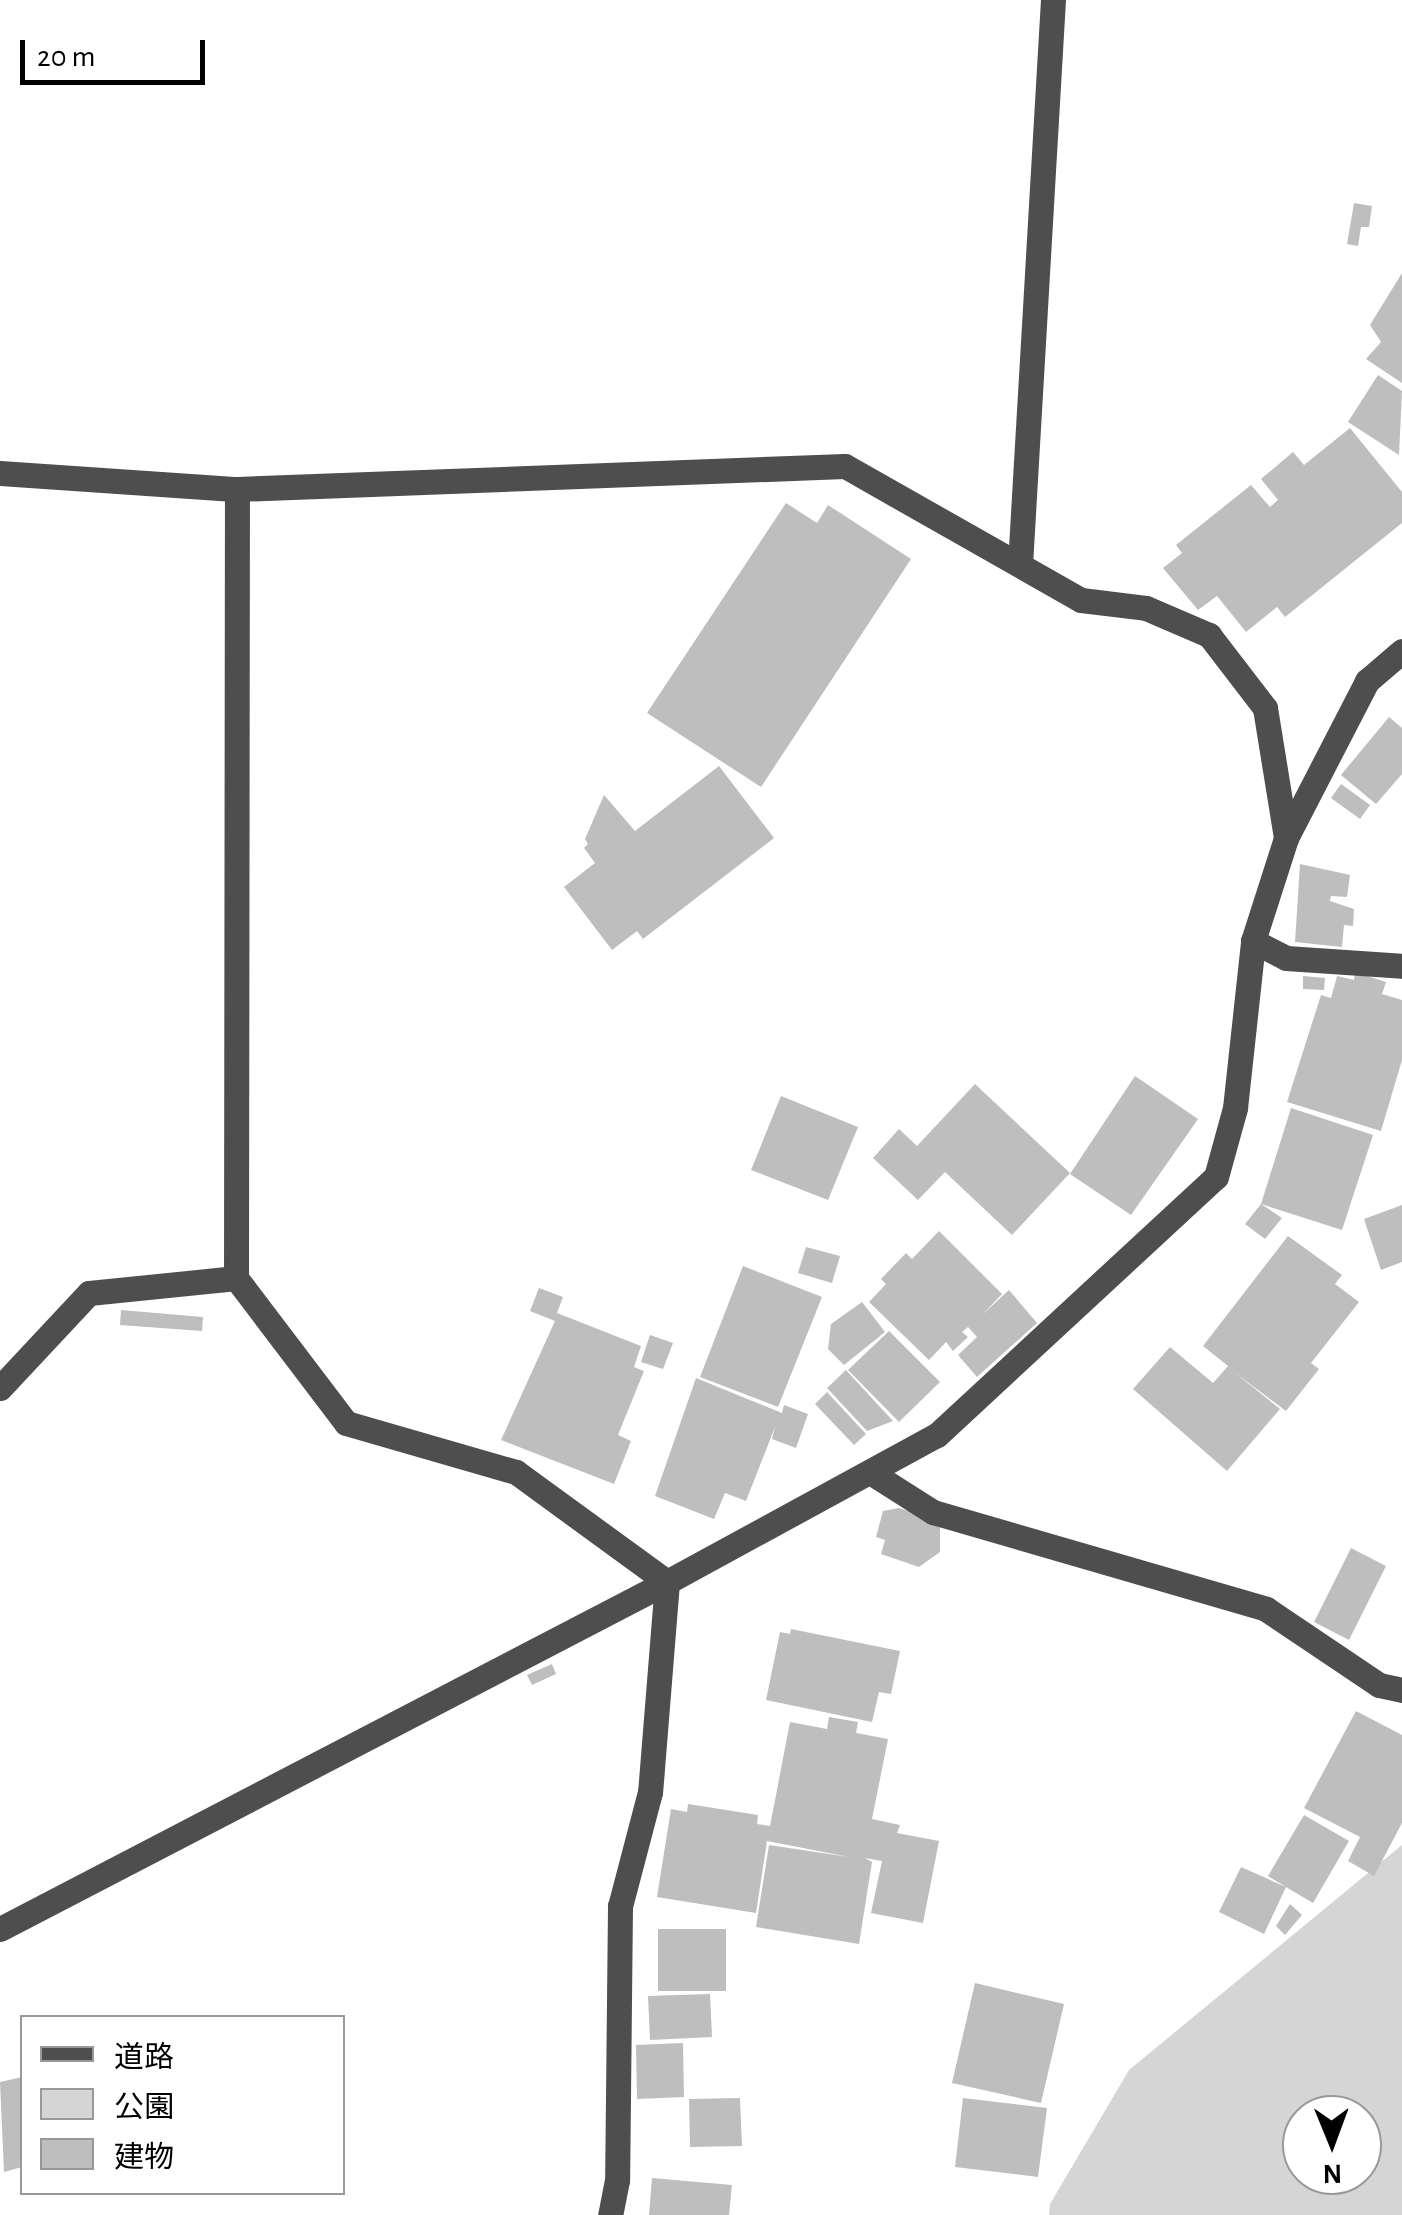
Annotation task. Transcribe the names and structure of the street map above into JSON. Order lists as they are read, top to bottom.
{
  "legend": ["道路", "公園", "建物"],
  "scale_bar": "20 m",
  "north": "bottom"
}
